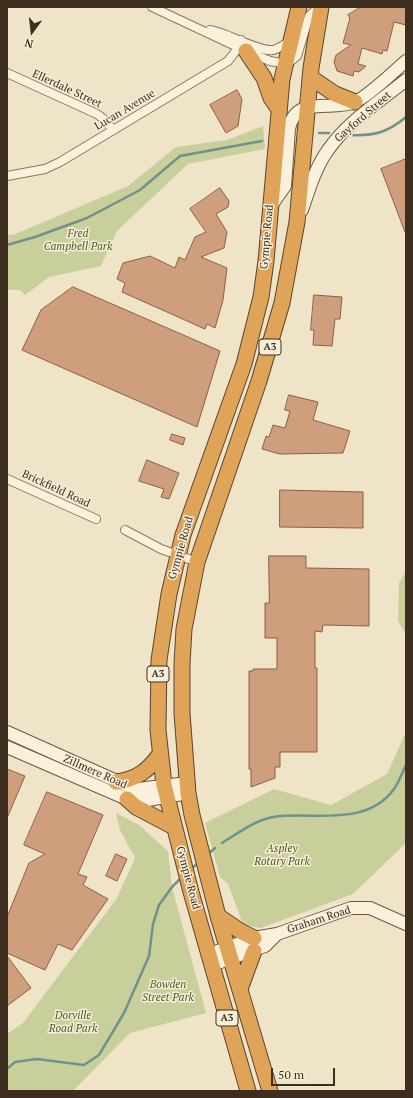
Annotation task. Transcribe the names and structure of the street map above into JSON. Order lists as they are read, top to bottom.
{
  "streets": {
    "highway": ["Gympie Road", "A3"],
    "main road": ["Gayford Street", "Zillmere Road", "Graham Road"],
    "street": ["Ellerdale Street", "Lucan Avenue", "Brickfield Road"]
  },
  "crossings": [
    ["Ellerdale Street", "Lucan Avenue"],
    ["Gayford Street", "Gympie Road"],
    ["Gympie Road", "Zillmere Road"],
    ["Gympie Road", "Graham Road"]
  ],
  "parks": [
    "Fred Campbell Park",
    "Aspley Rotary Park",
    "Bowden Street Park",
    "Dorville Road Park"
  ],
  "scale_bar": "50 m",
  "north": "bottom"
}
